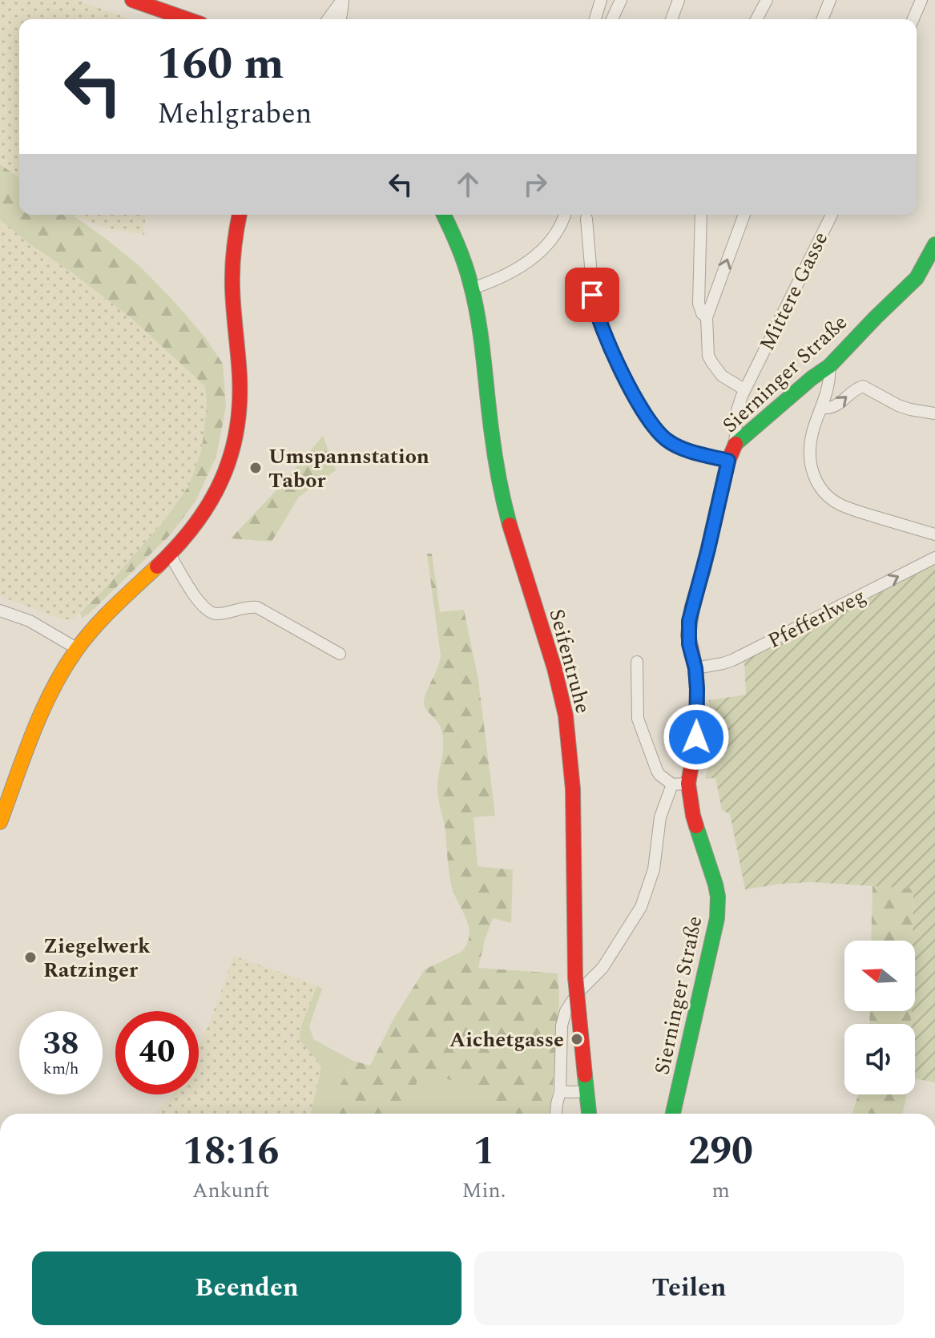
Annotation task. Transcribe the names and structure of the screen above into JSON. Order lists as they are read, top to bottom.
{
  "streets": {
    "main road": ["Sierninger Straße", "Seifentruhe"],
    "street": ["Mittere Gasse", "Pfefferlweg"]
  },
  "crossings": [
    ["Mittere Gasse", "Sierninger Straße"],
    ["Sierninger Straße", "Pfefferlweg"]
  ],
  "one_way": ["Pfefferlweg"],
  "places": ["Umspannstation Tabor", "Ziegelwerk Ratzinger", "Aichetgasse"],
  "north": "left",
  "page": {
    "turn": ["160 m", "Mehlgraben"],
    "speed": "38 km/h",
    "limit": "40",
    "eta": [
      "18:16",
      "Ankunft",
      "1",
      "Min.",
      "290",
      "m"
    ],
    "buttons": ["Beenden", "Teilen"]
  }
}
